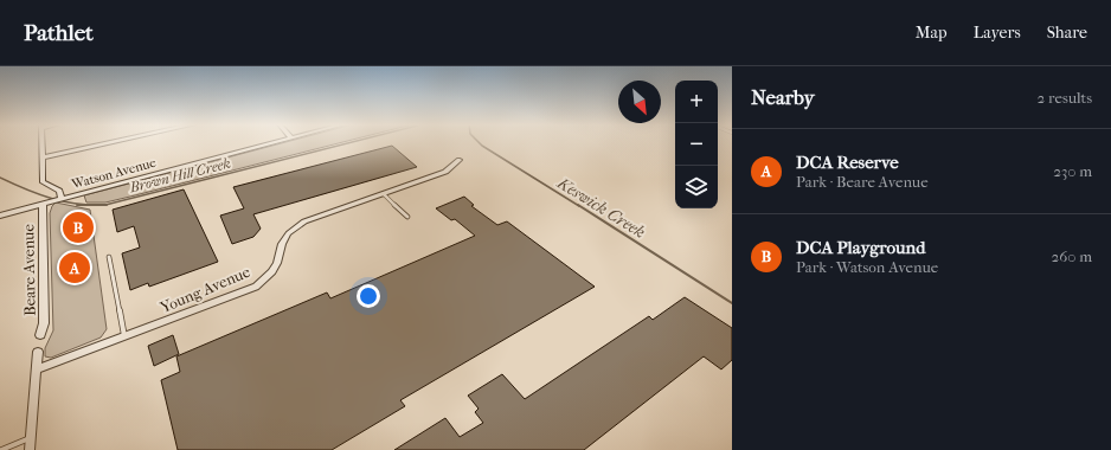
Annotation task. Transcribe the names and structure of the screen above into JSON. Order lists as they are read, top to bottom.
{
  "streets": {
    "street": ["Watson Avenue", "Beare Avenue", "Young Avenue"]
  },
  "crossings": [
    ["Watson Avenue", "Beare Avenue"]
  ],
  "water": ["Brown Hill Creek", "Keswick Creek"],
  "north": "bottom right",
  "page": {
    "header": "Pathlet",
    "nav": ["Map", "Layers", "Share"],
    "heading": ["Nearby", "2 results"],
    "map_buttons": ["+", "−"],
    "list": [
      {
        "mark": "A",
        "name": "DCA Reserve",
        "note": "Park · Beare Avenue",
        "value": "230 m"
      },
      {
        "mark": "B",
        "name": "DCA Playground",
        "note": "Park · Watson Avenue",
        "value": "260 m"
      }
    ],
    "pins": ["B", "A"]
  }
}
